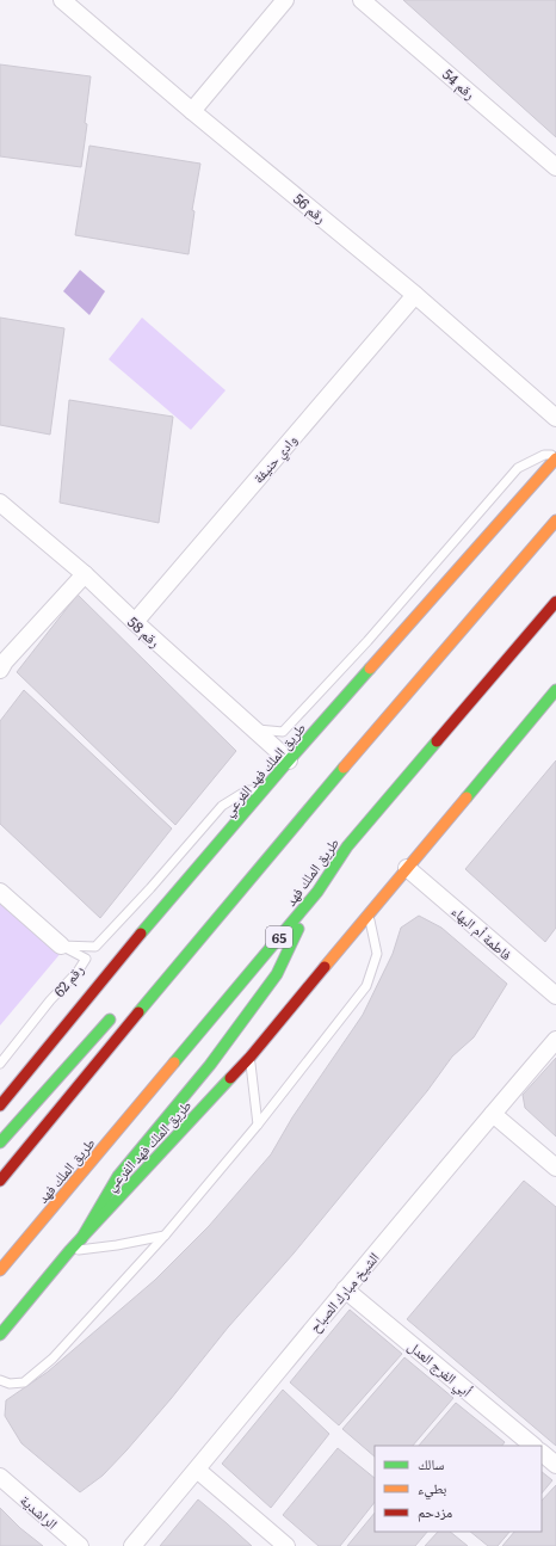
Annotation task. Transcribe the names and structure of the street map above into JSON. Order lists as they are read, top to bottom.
{
  "streets": {
    "main road": ["طريق الملك فهد الفرعي", "طريق الملك فهد", "65"],
    "street": [
      "رقم 54",
      "رقم 56",
      "وادي حنيفة",
      "رقم 58",
      "فاطمة أم البهاء",
      "رقم 62",
      "الشيخ مبارك الصباح",
      "أبي الفرج العدل",
      "الراشدية"
    ]
  },
  "crossings": [
    ["رقم 56", "وادي حنيفة"],
    ["وادي حنيفة", "رقم 58"],
    ["رقم 58", "طريق الملك فهد الفرعي"],
    ["طريق الملك فهد الفرعي", "فاطمة أم البهاء"],
    ["الشيخ مبارك الصباح", "أبي الفرج العدل"]
  ],
  "legend": ["سالك", "بطيء", "مزدحم"]
}
